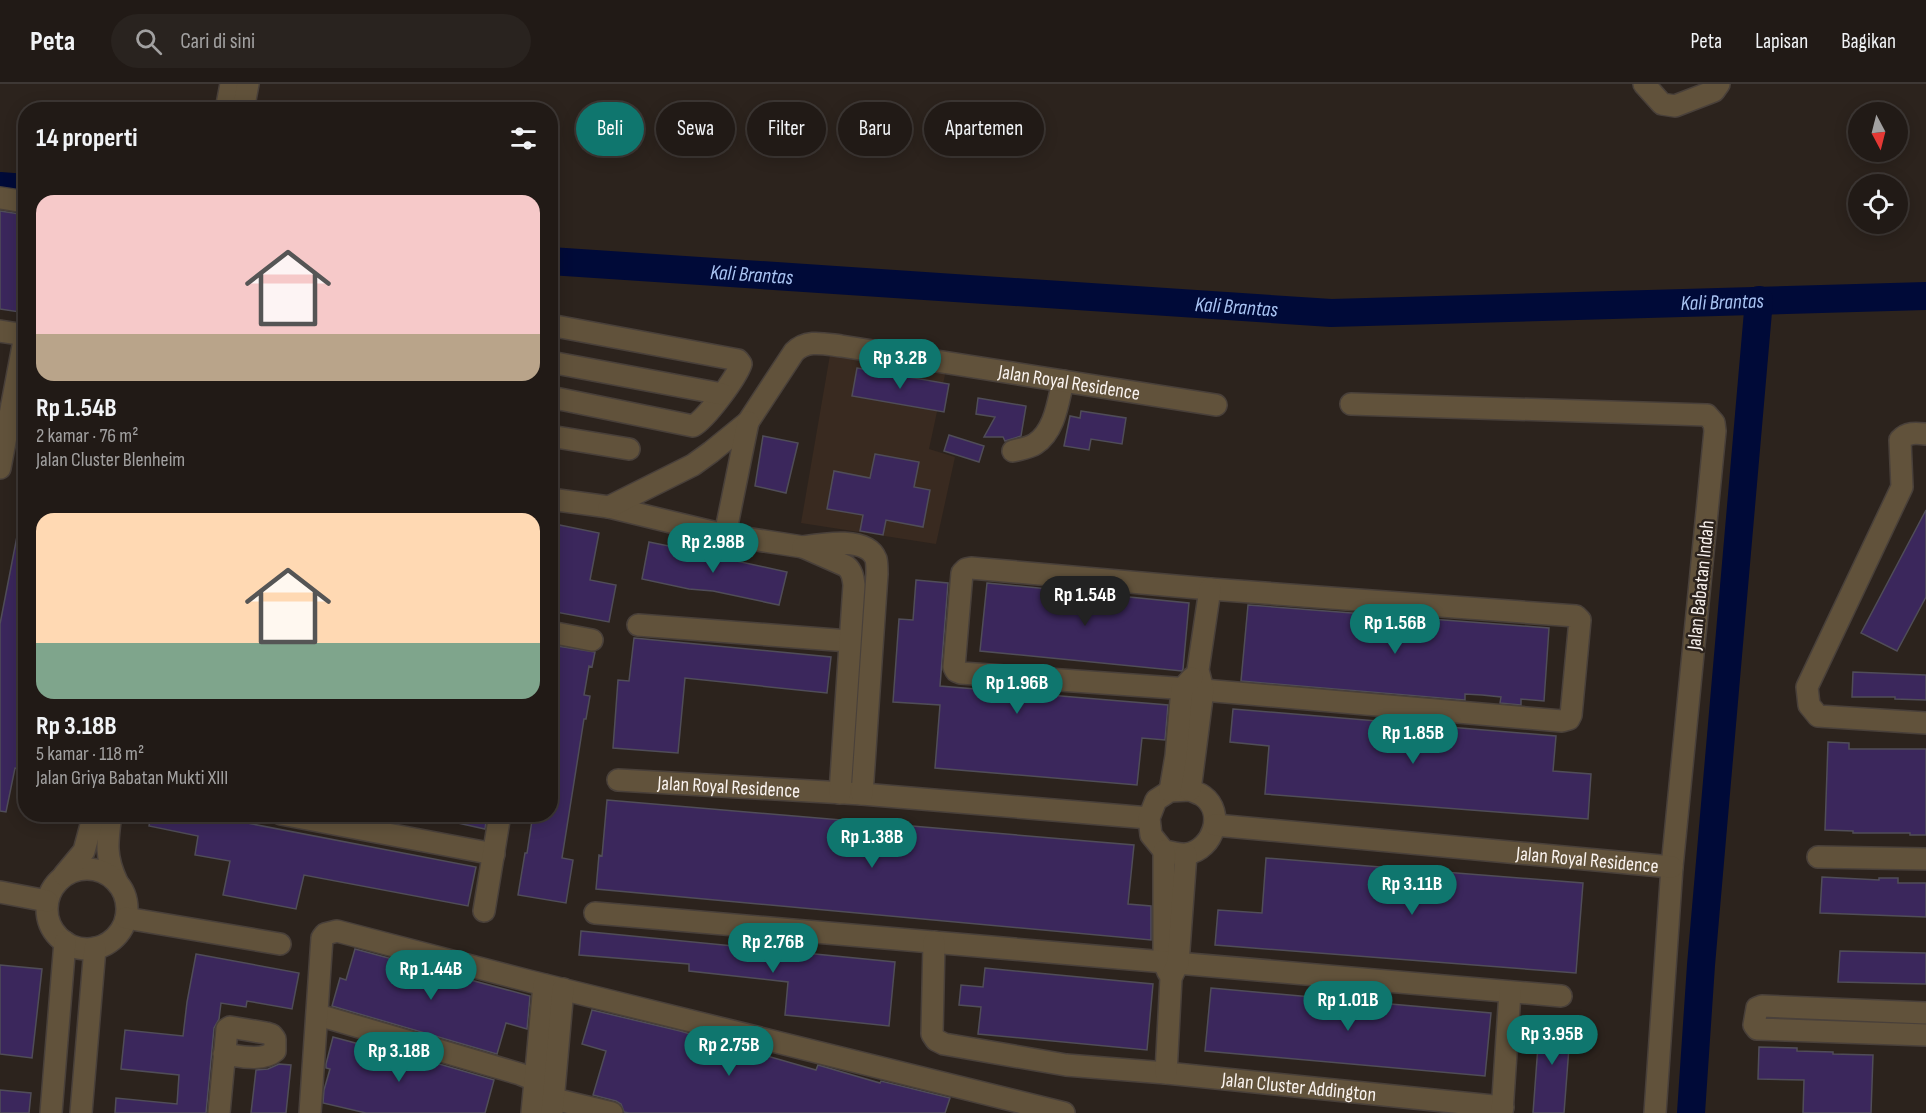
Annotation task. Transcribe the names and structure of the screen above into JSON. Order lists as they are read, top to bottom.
{
  "streets": {
    "street": ["Jalan Royal Residence", "Jalan Babatan Indah", "Jalan Cluster Addington"]
  },
  "crossings": [
    ["Jalan Royal Residence", "Jalan Babatan Indah"]
  ],
  "water": ["Kali Brantas"],
  "north": "bottom",
  "page": {
    "header": "Peta",
    "search": "Cari di sini",
    "nav": ["Peta", "Lapisan", "Bagikan"],
    "chip": [
      "Beli",
      "Sewa",
      "Filter",
      "Baru",
      "Apartemen"
    ],
    "heading": "14 properti",
    "list": [
      {
        "name": "Rp 1.54B",
        "note": "2 kamar · 76 m² · Jalan Cluster Blenheim"
      },
      {
        "name": "Rp 3.18B",
        "note": "5 kamar · 118 m² · Jalan Griya Babatan Mukti XIII"
      }
    ],
    "price": [
      "Rp 3.2B",
      "Rp 2.98B",
      "Rp 1.54B",
      "Rp 1.56B",
      "Rp 1.96B",
      "Rp 1.85B",
      "Rp 1.38B",
      "Rp 3.11B",
      "Rp 2.76B",
      "Rp 1.44B",
      "Rp 1.01B",
      "Rp 3.95B",
      "Rp 2.75B",
      "Rp 3.18B"
    ]
  }
}
